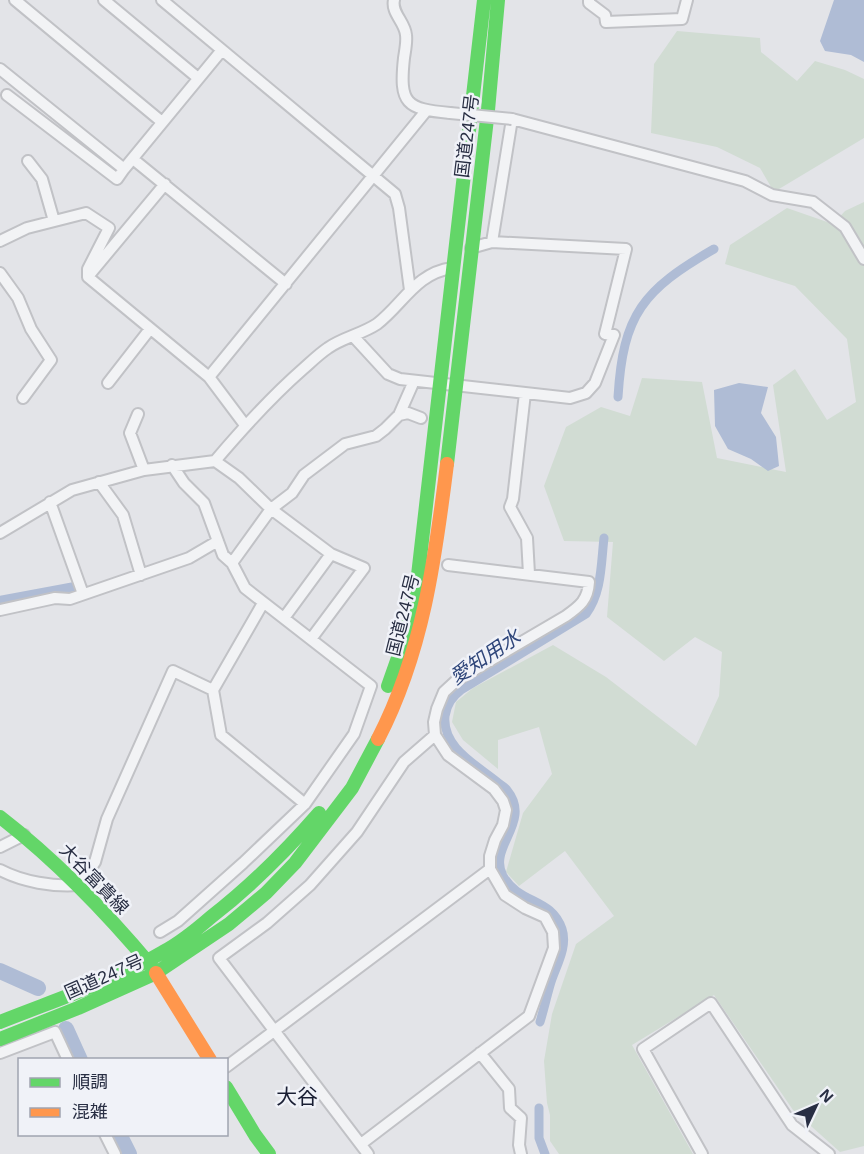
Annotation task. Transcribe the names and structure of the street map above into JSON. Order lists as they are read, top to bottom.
{
  "streets": {
    "main road": ["国道247号", "大谷富貴線"]
  },
  "crossings": [
    ["国道247号", "大谷富貴線"]
  ],
  "districts": ["大谷"],
  "water": ["愛知用水"],
  "legend": ["順調", "混雑"],
  "north": "top right"
}
